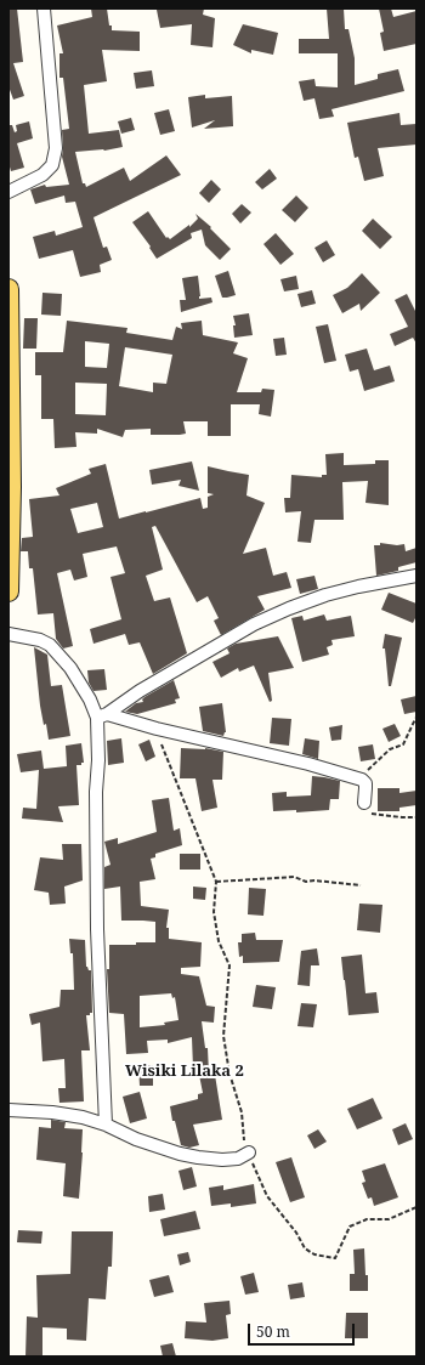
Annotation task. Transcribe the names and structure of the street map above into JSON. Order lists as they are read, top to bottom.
{
  "districts": ["Wisiki Lilaka 2"],
  "scale_bar": "50 m"
}
